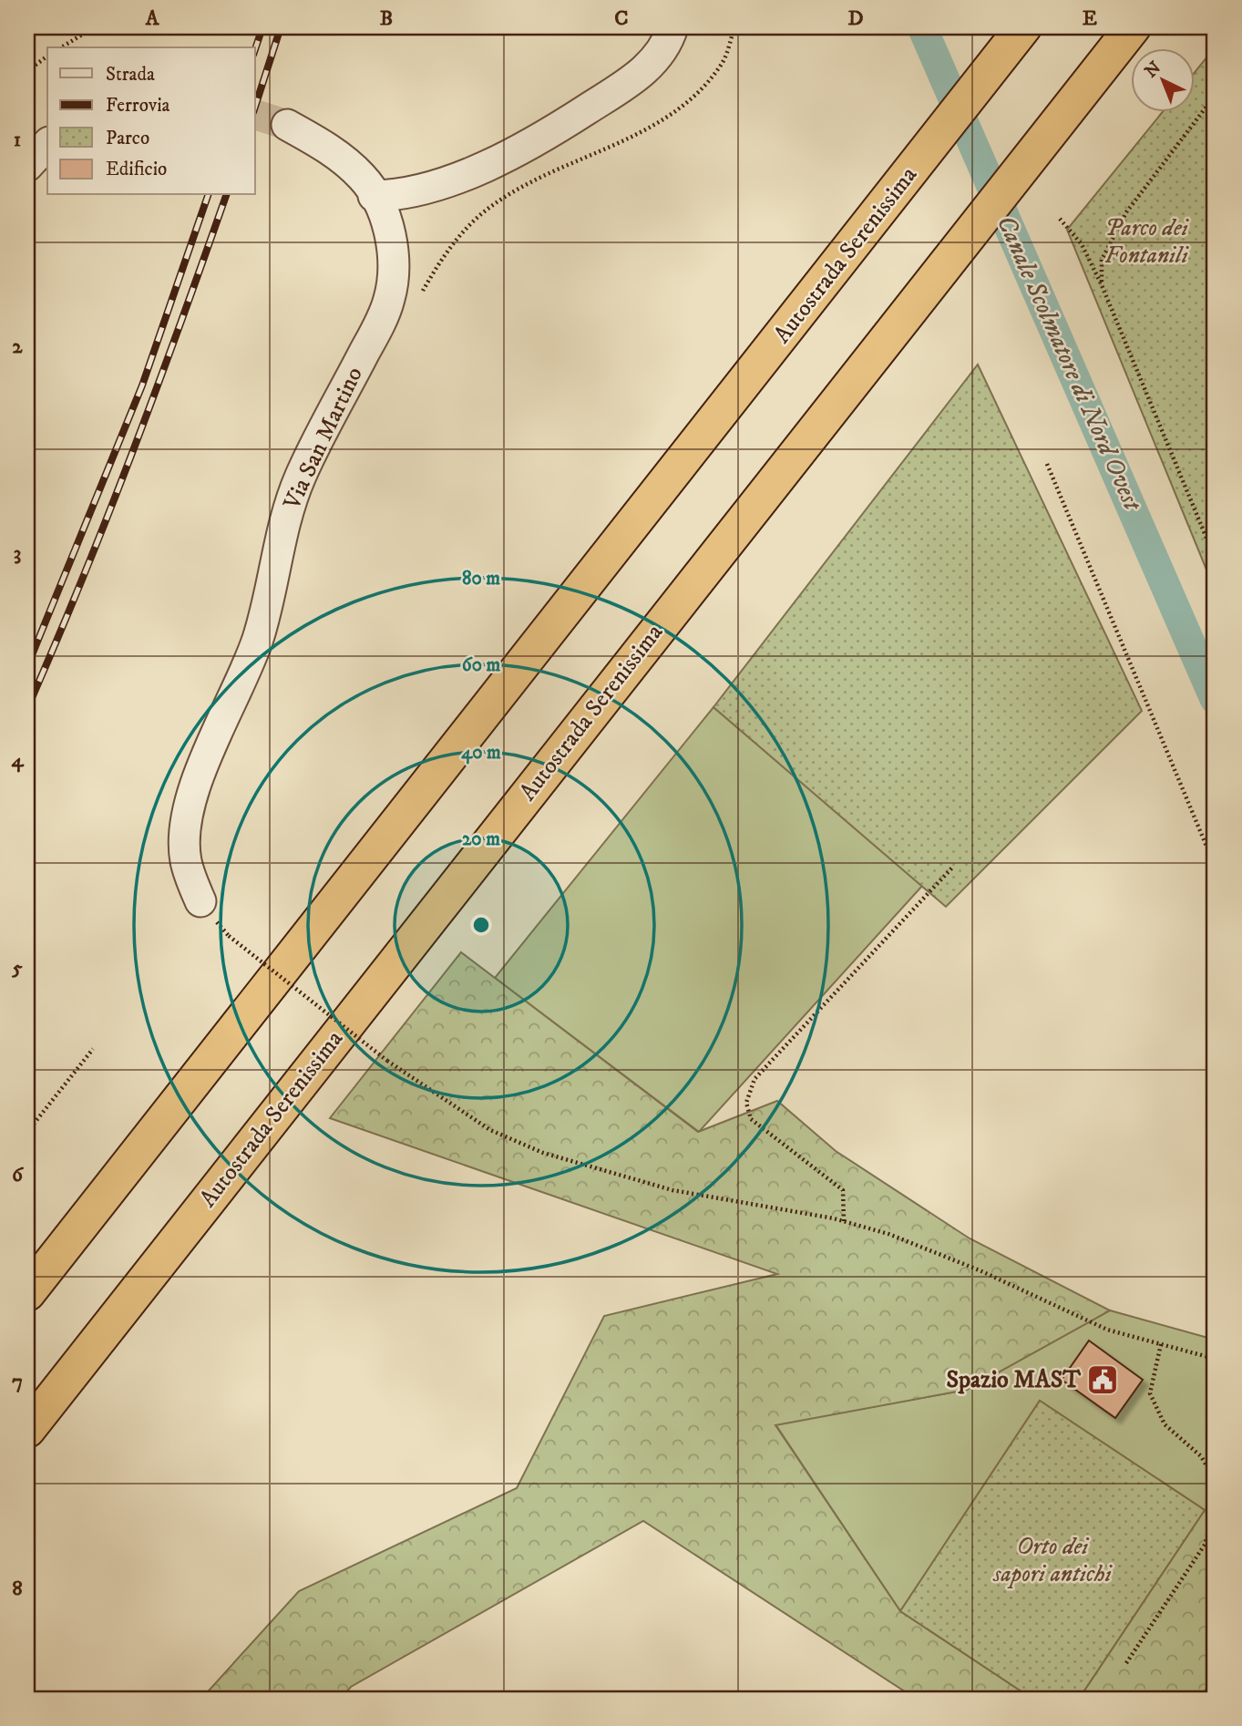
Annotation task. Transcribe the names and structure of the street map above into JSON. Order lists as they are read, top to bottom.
{
  "streets": {
    "highway": ["Autostrada Serenissima"],
    "lane": ["Via San Martino"]
  },
  "water": ["Canale Scolmatore di Nord Ovest"],
  "parks": ["Parco dei Fontanili", "Orto dei sapori antichi"],
  "places": {
    "public building": ["Spazio MAST"]
  },
  "legend": [
    "Strada",
    "Ferrovia",
    "Parco",
    "Edificio"
  ],
  "north": "top left",
  "grid": {
    "columns": [
      "A",
      "B",
      "C",
      "D",
      "E"
    ],
    "rows": [
      "1",
      "2",
      "3",
      "4",
      "5",
      "6",
      "7",
      "8"
    ]
  },
  "rings": [
    "80 m",
    "60 m",
    "40 m",
    "20 m"
  ]
}
